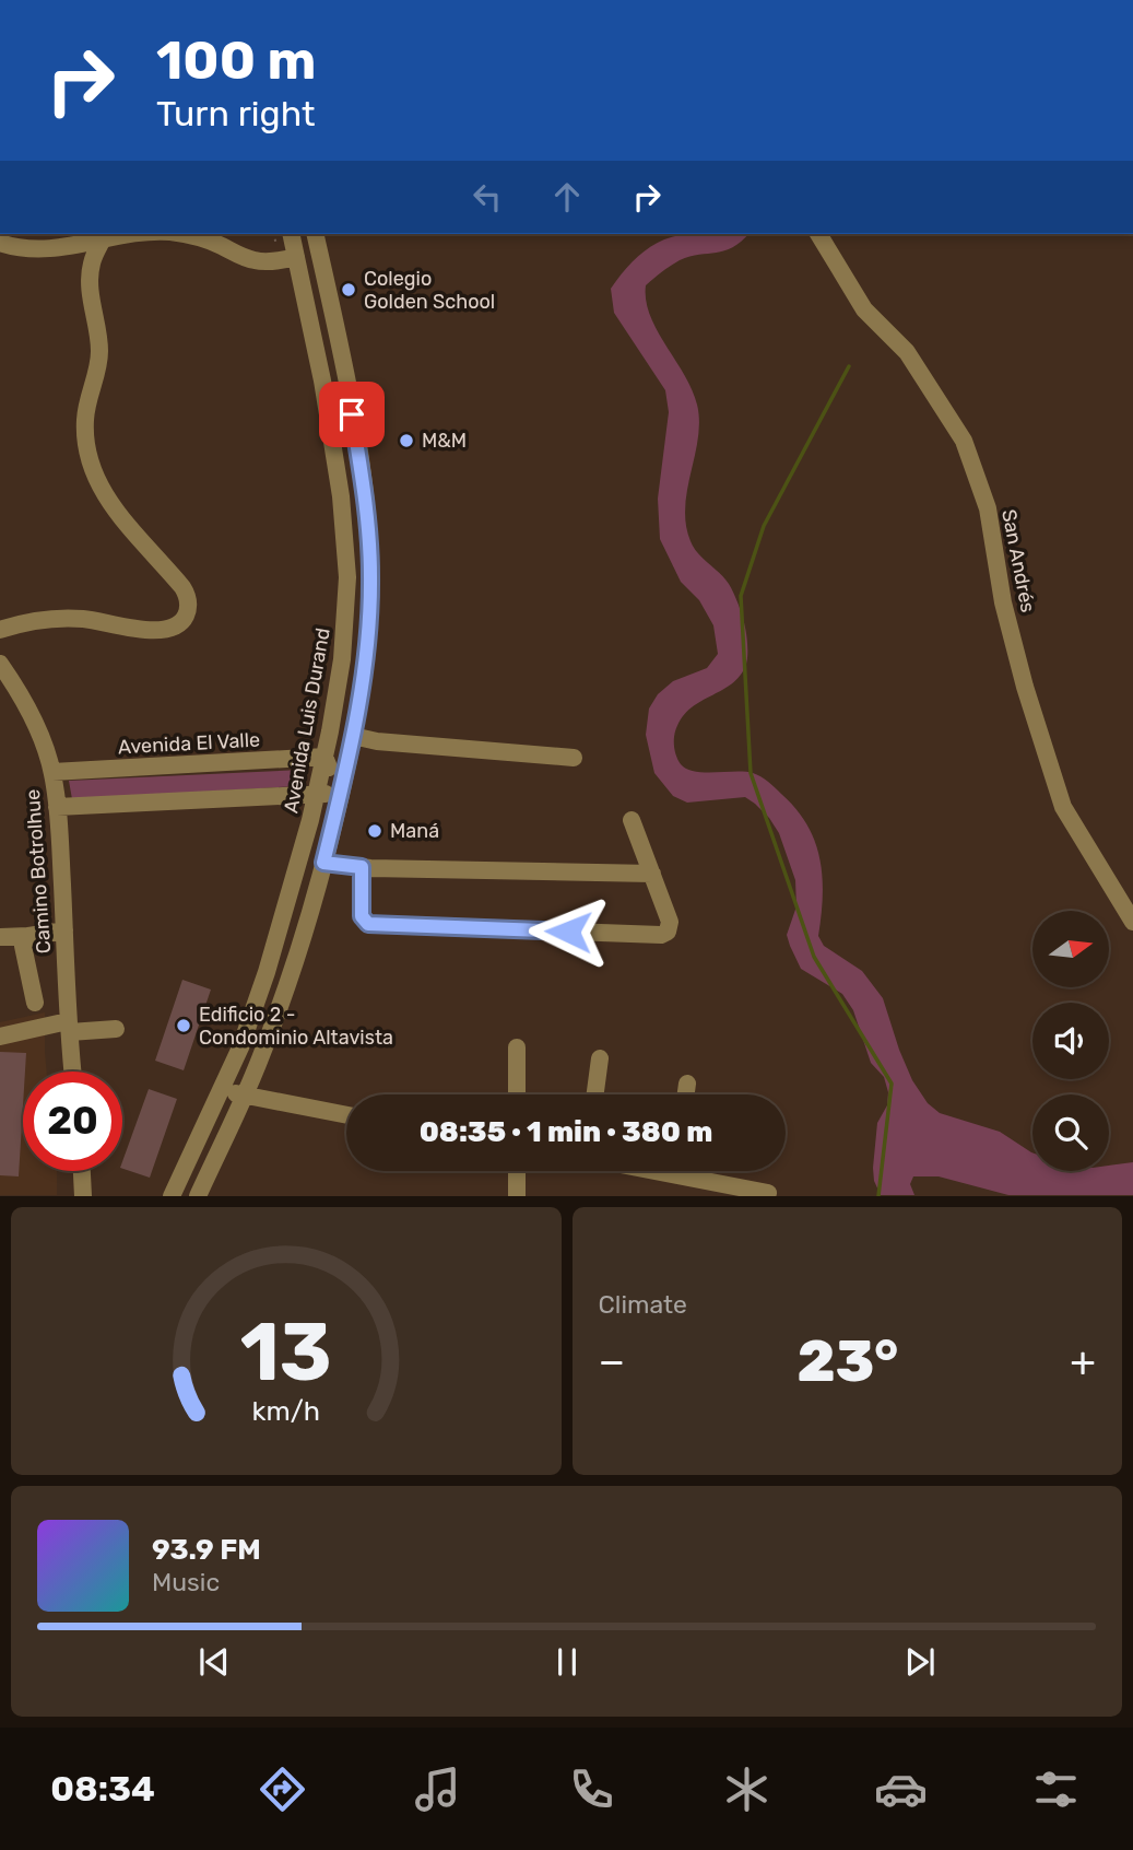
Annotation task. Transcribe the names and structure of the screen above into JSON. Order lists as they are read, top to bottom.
{
  "streets": {
    "street": [
      "San Andrés",
      "Avenida Luis Durand",
      "Avenida El Valle",
      "Camino Botrolhue"
    ]
  },
  "crossings": [
    ["Avenida Luis Durand", "Avenida El Valle"],
    ["Avenida El Valle", "Camino Botrolhue"]
  ],
  "places": [
    "Colegio Golden School",
    "M&M",
    "Maná",
    "Edificio 2 - Condominio Altavista"
  ],
  "north": "right",
  "page": {
    "turn": ["100 m", "Turn right"],
    "limit": "20",
    "trip": "08:35 · 1 min · 380 m",
    "tile": "Climate",
    "heat": ["−", "23°", "+"],
    "song": ["93.9 FM", "Music"],
    "tabs": "08:34",
    "gauge": ["13", "km/h"]
  }
}
